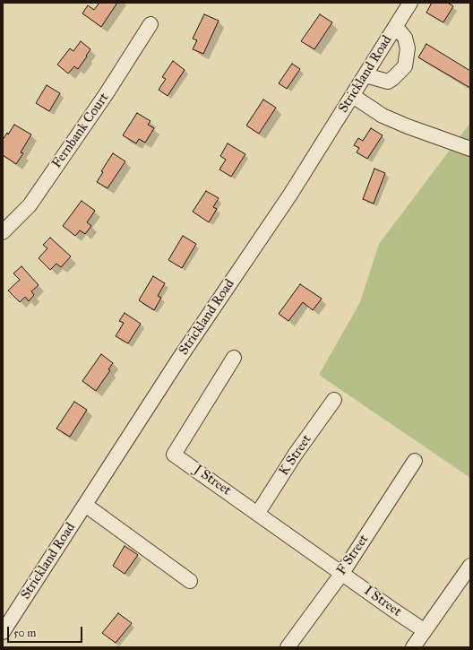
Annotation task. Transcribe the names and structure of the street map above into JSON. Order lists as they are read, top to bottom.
{
  "streets": {
    "street": [
      "Strickland Road",
      "Fernbank Court",
      "K Street",
      "J Street",
      "F Street",
      "I Street"
    ]
  },
  "crossings": [
    ["K Street", "J Street"],
    ["J Street", "F Street"],
    ["J Street", "I Street"],
    ["F Street", "I Street"]
  ],
  "scale_bar": "50 m"
}
